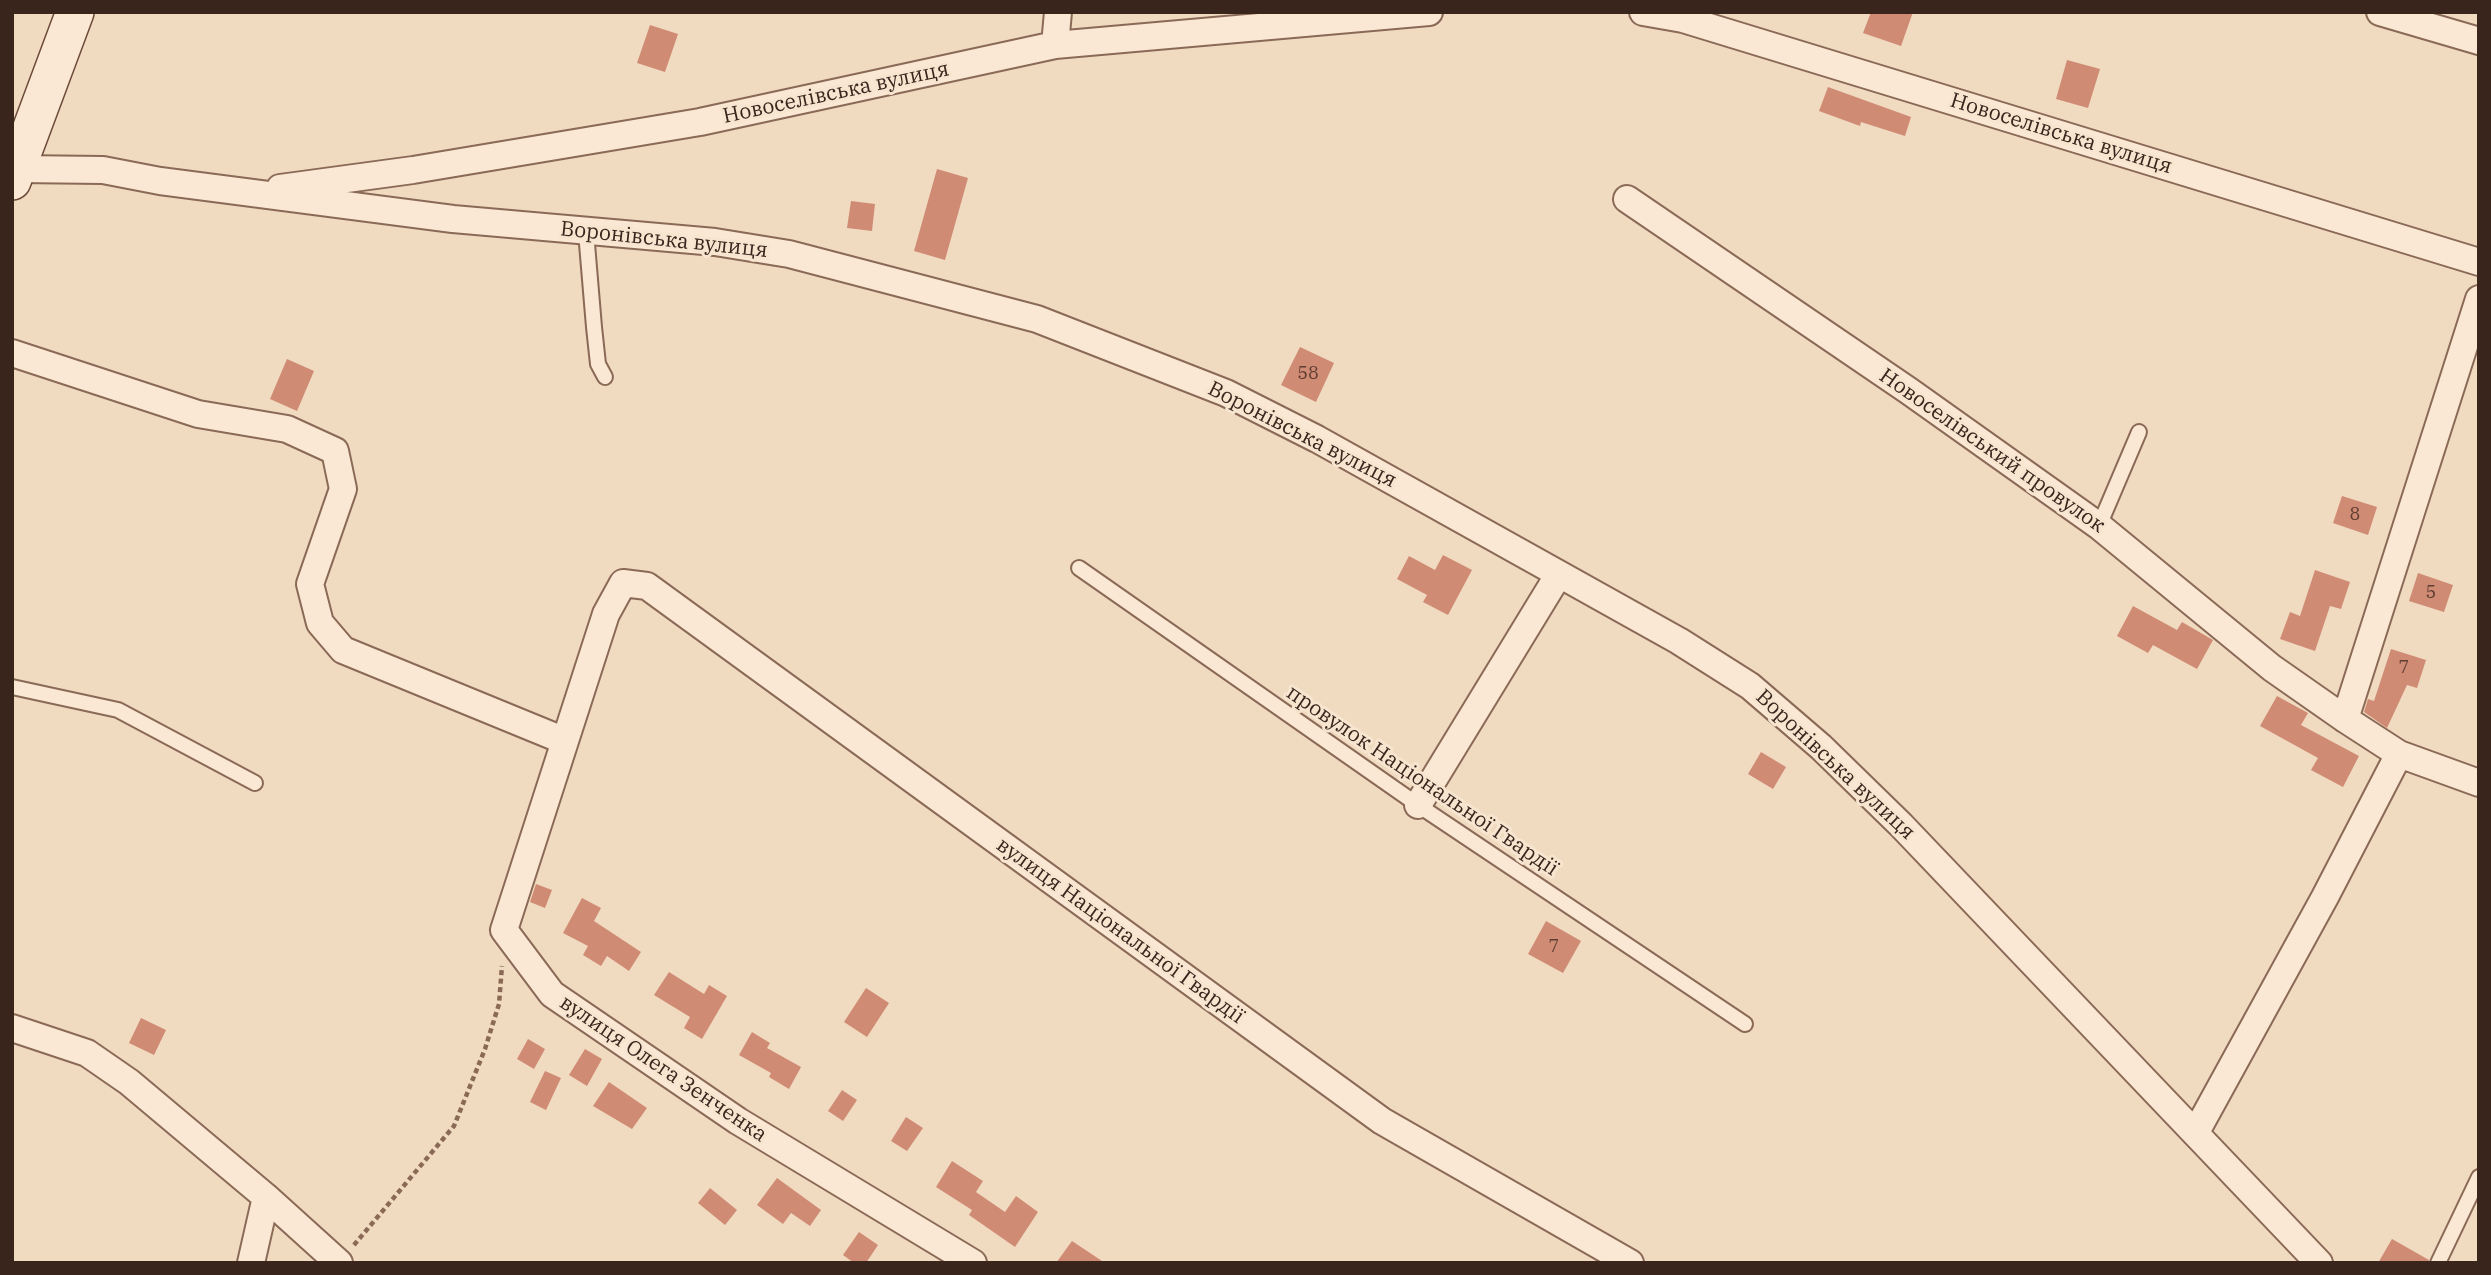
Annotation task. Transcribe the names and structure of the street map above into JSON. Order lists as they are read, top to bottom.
{
  "streets": {
    "street": [
      "Новоселівська вулиця",
      "Воронівська вулиця",
      "Новоселівський провулок",
      "вулиця Національної Гвардії",
      "вулиця Олега Зенченка"
    ],
    "lane": ["провулок Національної Гвардії"]
  },
  "crossings": [
    ["Новоселівська вулиця", "Воронівська вулиця"]
  ],
  "house_numbers": [
    "58",
    "8",
    "5",
    "7",
    "7"
  ]
}
